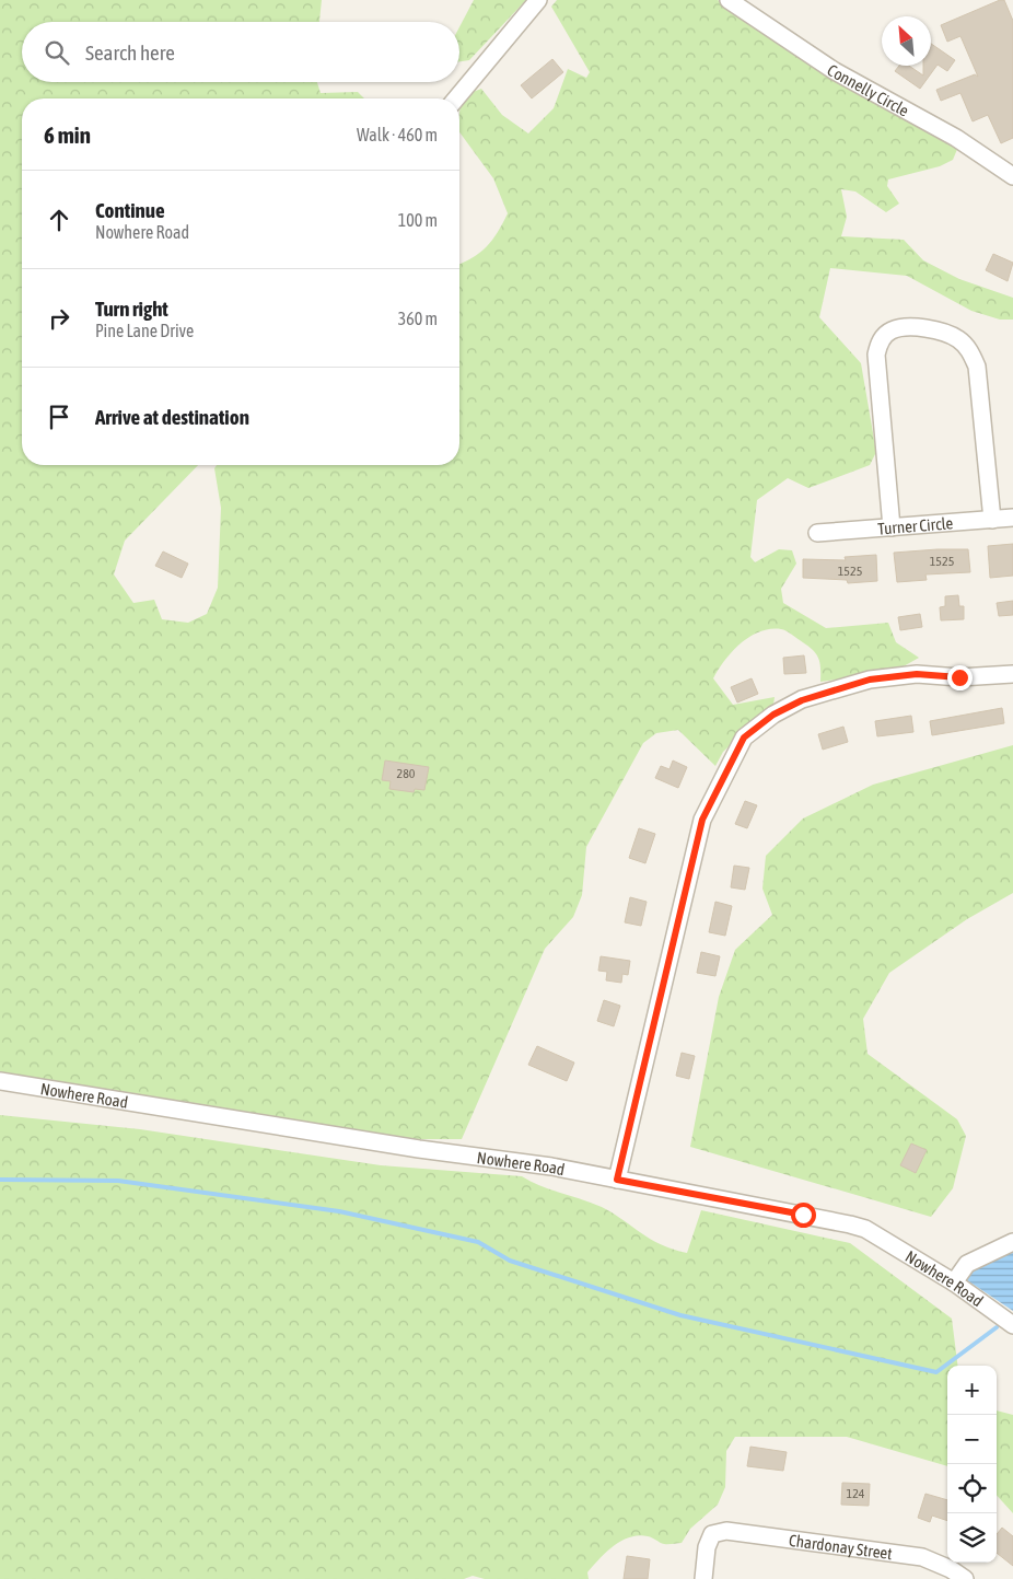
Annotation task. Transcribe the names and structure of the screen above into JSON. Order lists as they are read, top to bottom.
{
  "streets": {
    "street": [
      "Connelly Circle",
      "Turner Circle",
      "Nowhere Road",
      "Chardonay Street"
    ]
  },
  "house_numbers": [
    "1525",
    "1525",
    "280",
    "124"
  ],
  "north": "top left",
  "page": {
    "search": "Search here",
    "heading": ["6 min", "Walk · 460 m"],
    "list": [
      ["Continue", "Nowhere Road", "100 m"],
      ["Turn right", "Pine Lane Drive", "360 m"],
      "Arrive at destination"
    ],
    "map_buttons": ["+", "−"]
  }
}
